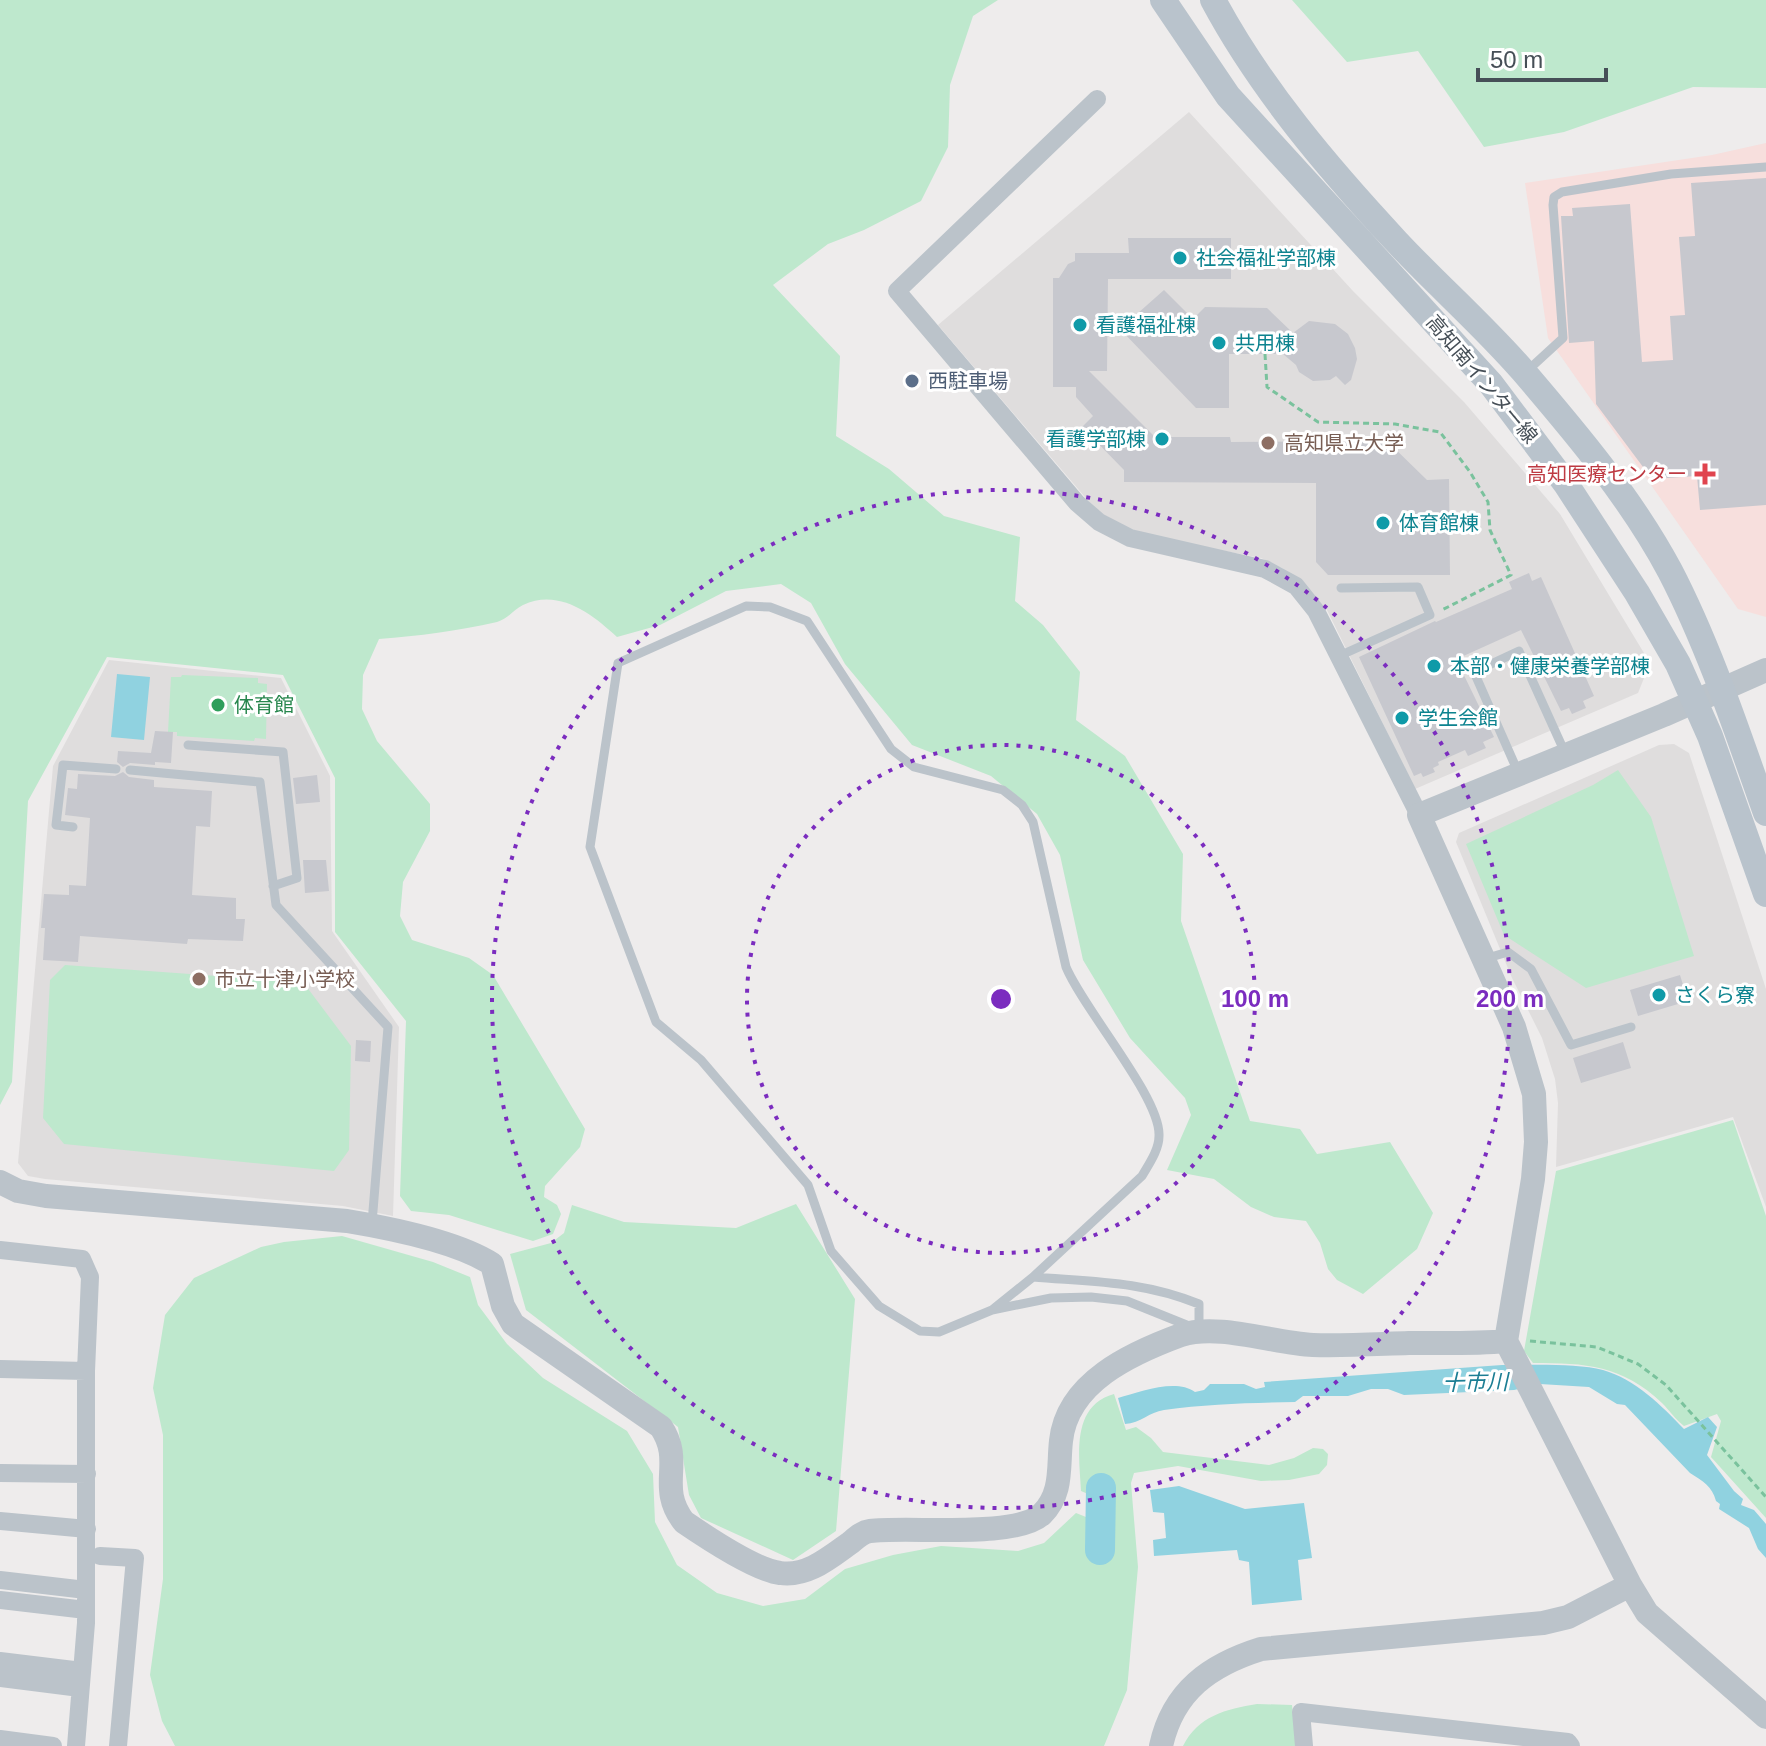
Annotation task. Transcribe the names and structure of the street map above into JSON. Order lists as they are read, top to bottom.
{
  "streets": {
    "main road": ["高知南インター線"]
  },
  "water": ["十市川"],
  "places": {
    "other": [
      "社会福祉学部棟",
      "看護福祉棟",
      "共用棟",
      "西駐車場",
      "看護学部棟",
      "高知県立大学",
      "体育館棟",
      "本部・健康栄養学部棟",
      "体育館",
      "学生会館",
      "市立十津小学校",
      "さくら寮"
    ],
    "health": ["高知医療センター"]
  },
  "scale_bar": "50 m",
  "rings": ["100 m", "200 m"]
}
